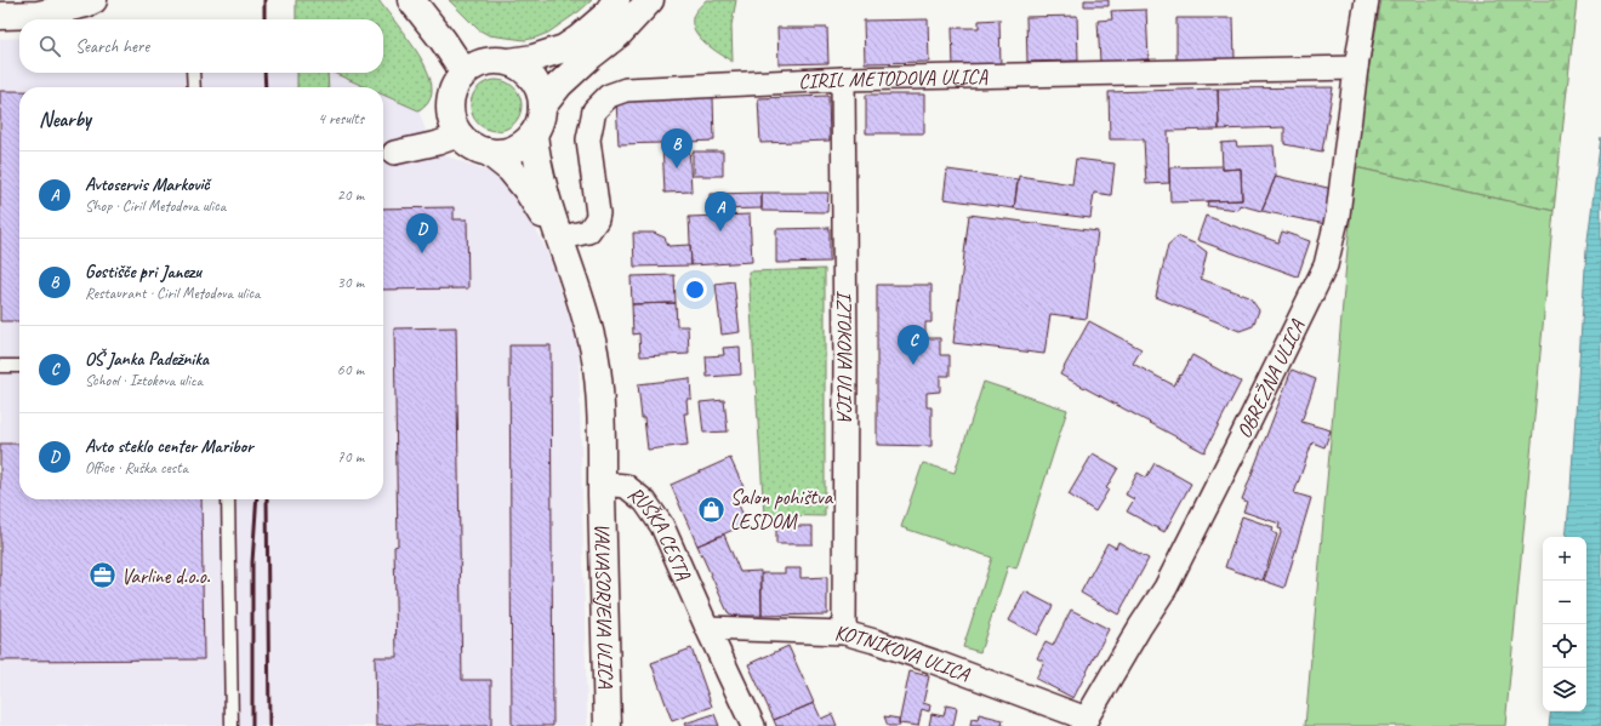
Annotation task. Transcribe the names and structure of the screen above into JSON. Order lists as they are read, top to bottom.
{
  "streets": {
    "street": [
      "CIRIL METODOVA ULICA",
      "IZTOKOVA ULICA",
      "OBREŽNA ULICA",
      "RUŠKA CESTA",
      "VALVASORJEVA ULICA",
      "KOTNIKOVA ULICA"
    ]
  },
  "crossings": [
    ["CIRIL METODOVA ULICA", "IZTOKOVA ULICA"],
    ["CIRIL METODOVA ULICA", "OBREŽNA ULICA"],
    ["CIRIL METODOVA ULICA", "RUŠKA CESTA"],
    ["IZTOKOVA ULICA", "KOTNIKOVA ULICA"],
    ["OBREŽNA ULICA", "KOTNIKOVA ULICA"],
    ["RUŠKA CESTA", "VALVASORJEVA ULICA"],
    ["RUŠKA CESTA", "KOTNIKOVA ULICA"]
  ],
  "places": {
    "shop": ["Salon pohištva LESDOM"],
    "office": ["Varline d.o.o."]
  },
  "page": {
    "search": "Search here",
    "heading": ["Nearby", "4 results"],
    "pins": [
      "B",
      "A",
      "D",
      "C"
    ],
    "list": [
      {
        "mark": "A",
        "name": "Avtoservis Markovič",
        "note": "Shop · Ciril Metodova ulica",
        "value": "20 m"
      },
      {
        "mark": "B",
        "name": "Gostišče pri Janezu",
        "note": "Restaurant · Ciril Metodova ulica",
        "value": "30 m"
      },
      {
        "mark": "C",
        "name": "OŠ Janka Padežnika",
        "note": "School · Iztokova ulica",
        "value": "60 m"
      },
      {
        "mark": "D",
        "name": "Avto steklo center Maribor",
        "note": "Office · Ruška cesta",
        "value": "70 m"
      }
    ],
    "map_buttons": ["+", "−"]
  }
}
